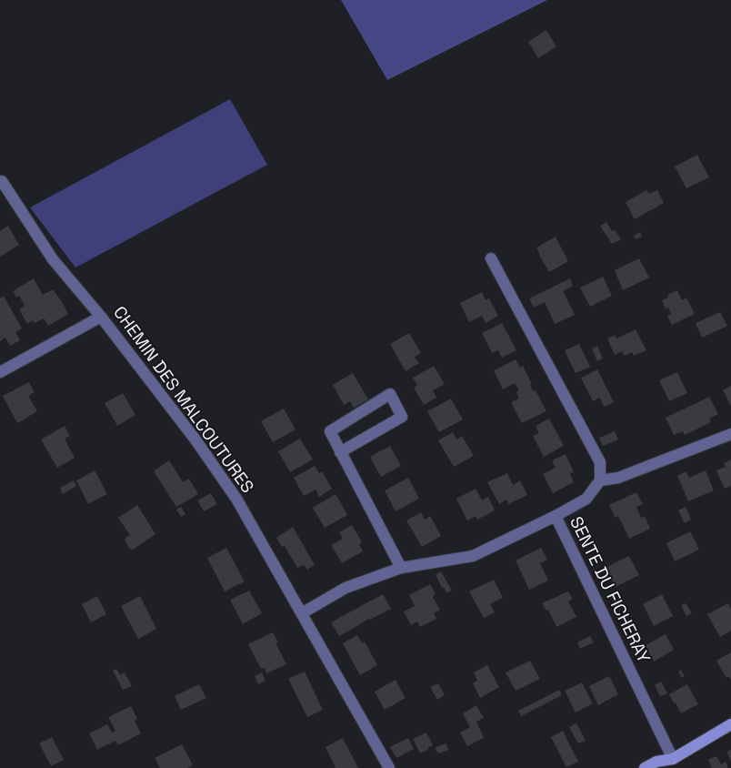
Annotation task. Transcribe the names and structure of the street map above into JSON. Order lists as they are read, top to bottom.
{
  "streets": {
    "street": ["CHEMIN DES MALCOUTURES", "SENTE DU FICHERAY"]
  }
}
